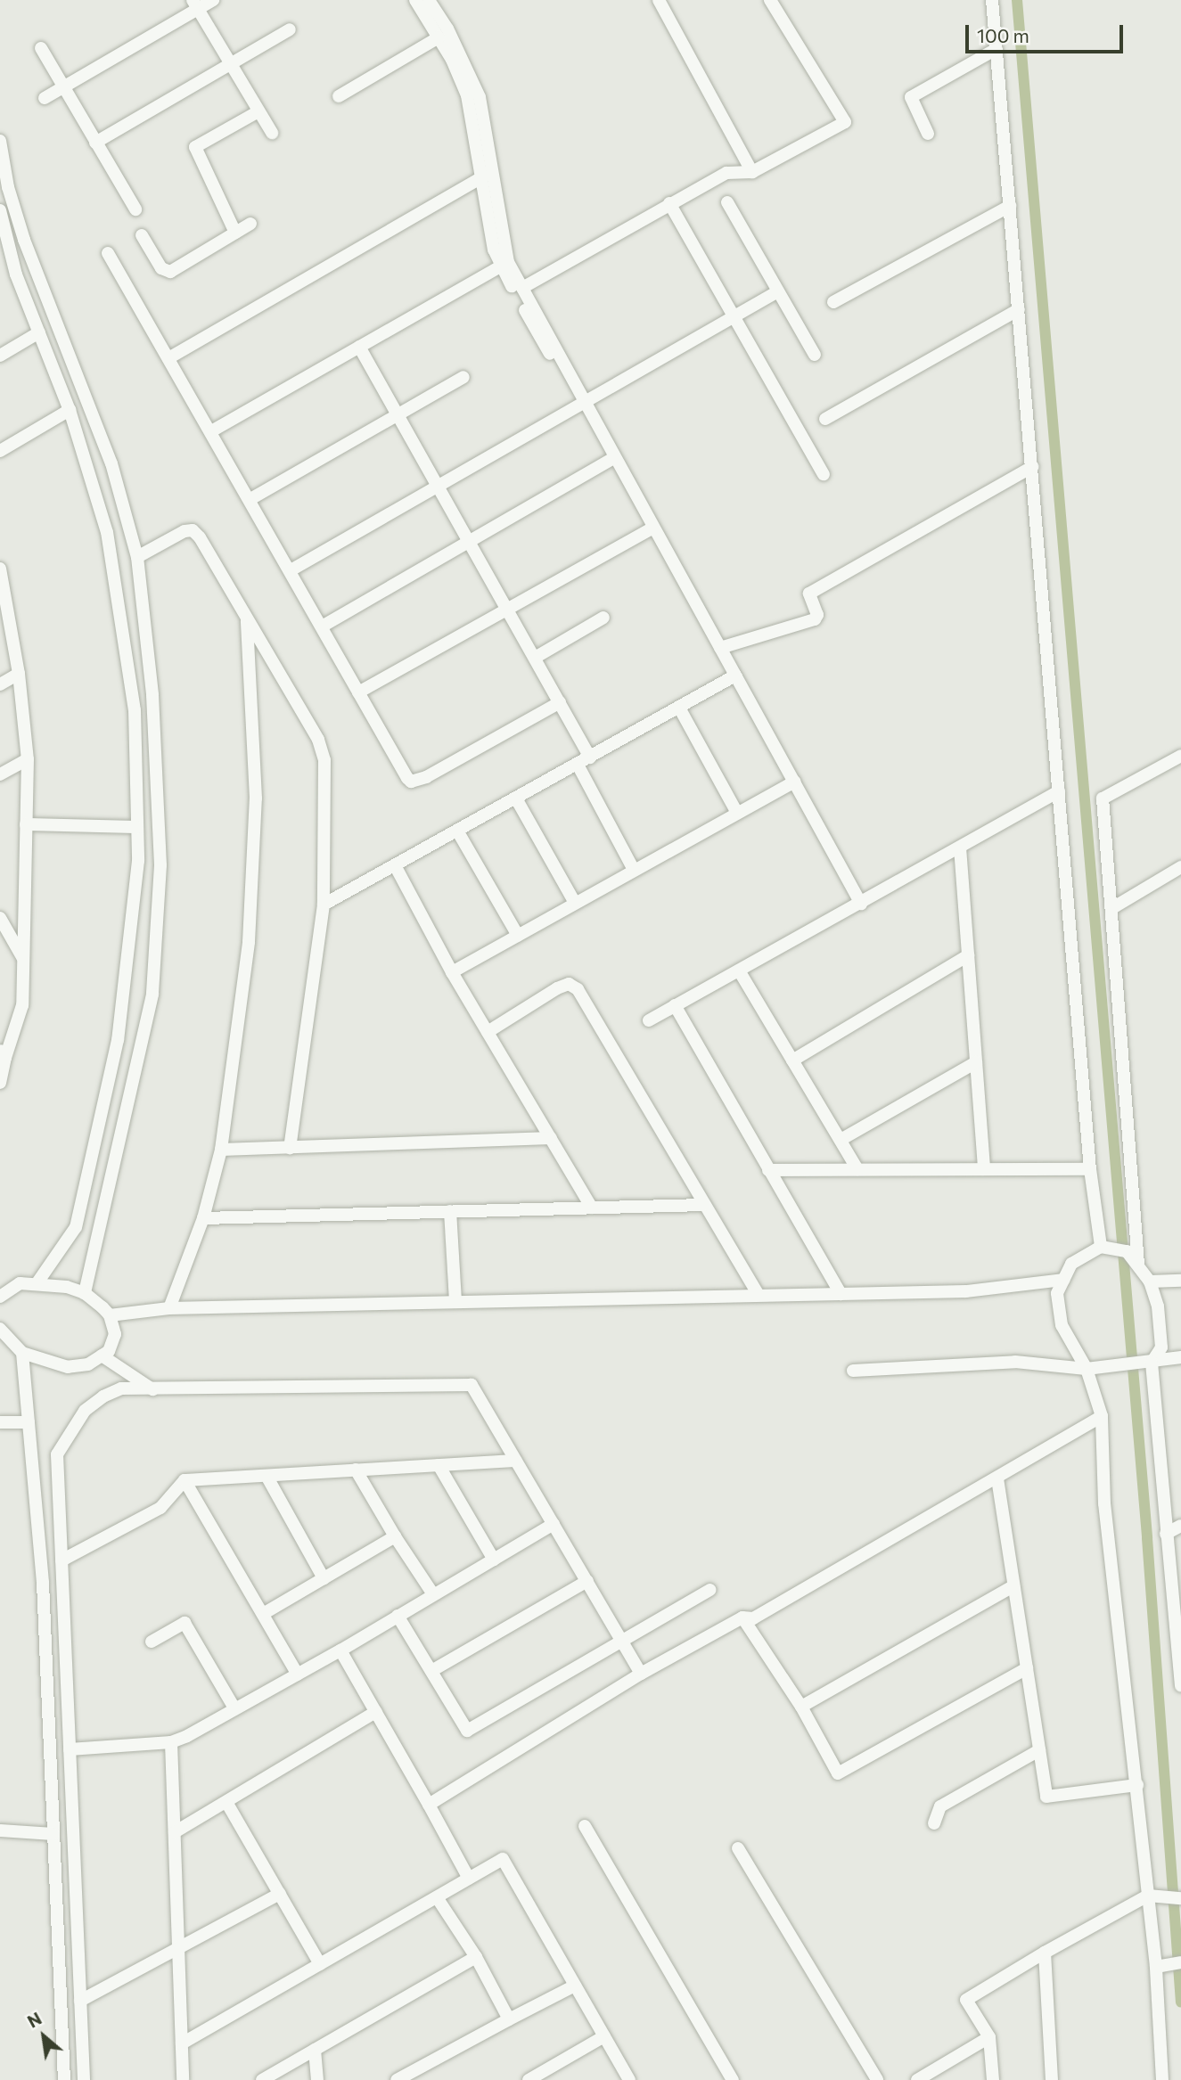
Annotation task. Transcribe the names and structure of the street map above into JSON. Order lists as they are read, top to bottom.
{
  "scale_bar": "100 m",
  "north": "top left"
}
